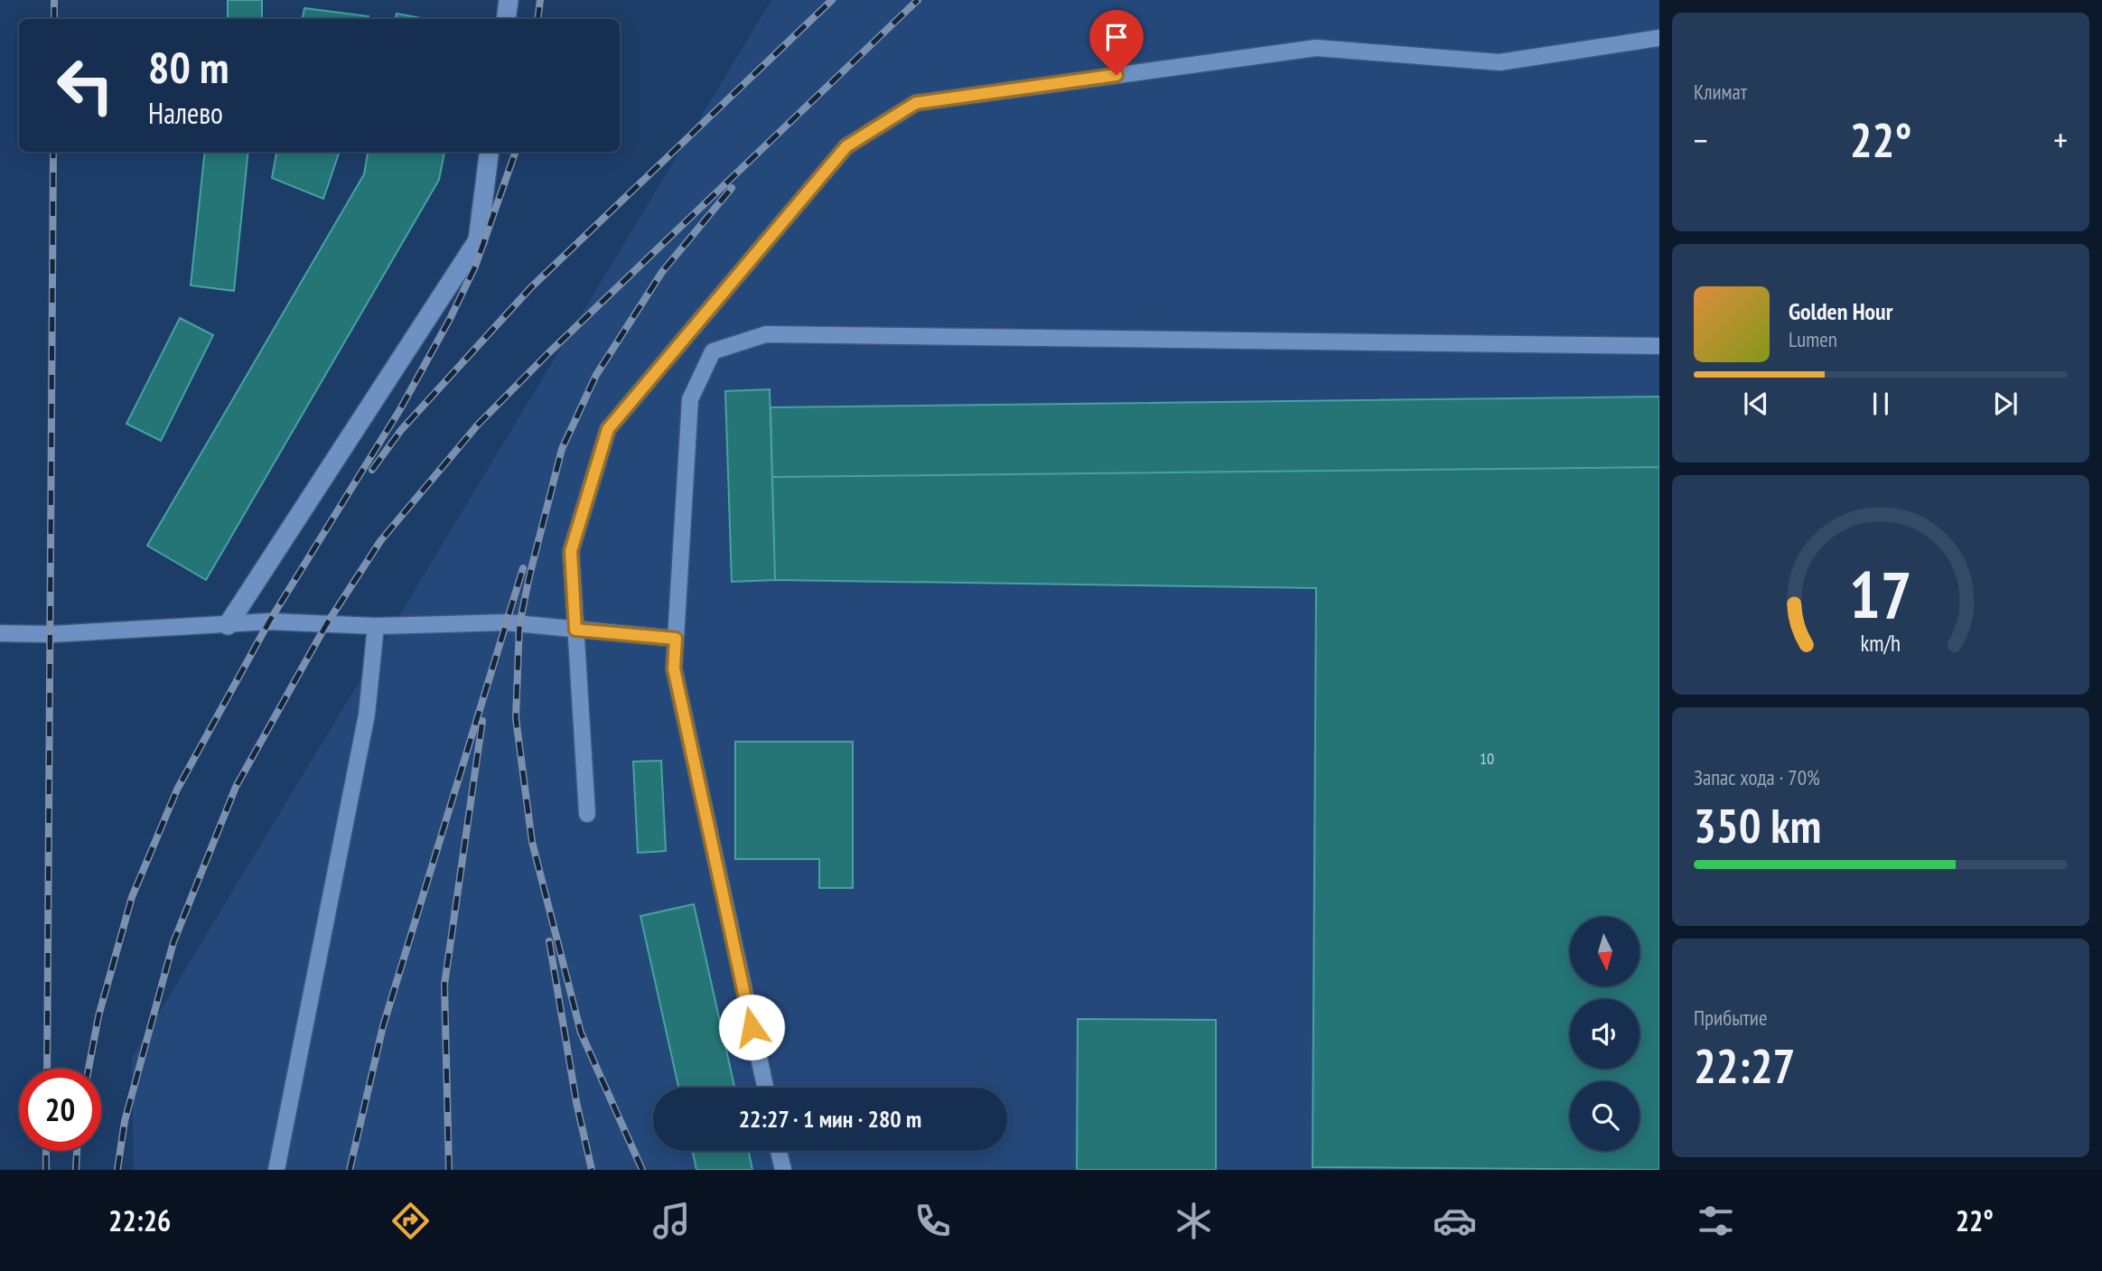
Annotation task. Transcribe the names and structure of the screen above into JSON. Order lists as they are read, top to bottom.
{
  "house_numbers": ["10"],
  "north": "bottom",
  "page": {
    "tile": [
      "Климат",
      ["Запас хода · 70%", "350 km"],
      ["Прибытие", "22:27"]
    ],
    "turn": ["80 m", "Налево"],
    "heat": ["−", "22°", "+"],
    "song": ["Golden Hour", "Lumen"],
    "limit": "20",
    "trip": "22:27 · 1 мин · 280 m",
    "tabs": ["22:26", "22°"],
    "gauge": ["17", "km/h"]
  }
}
